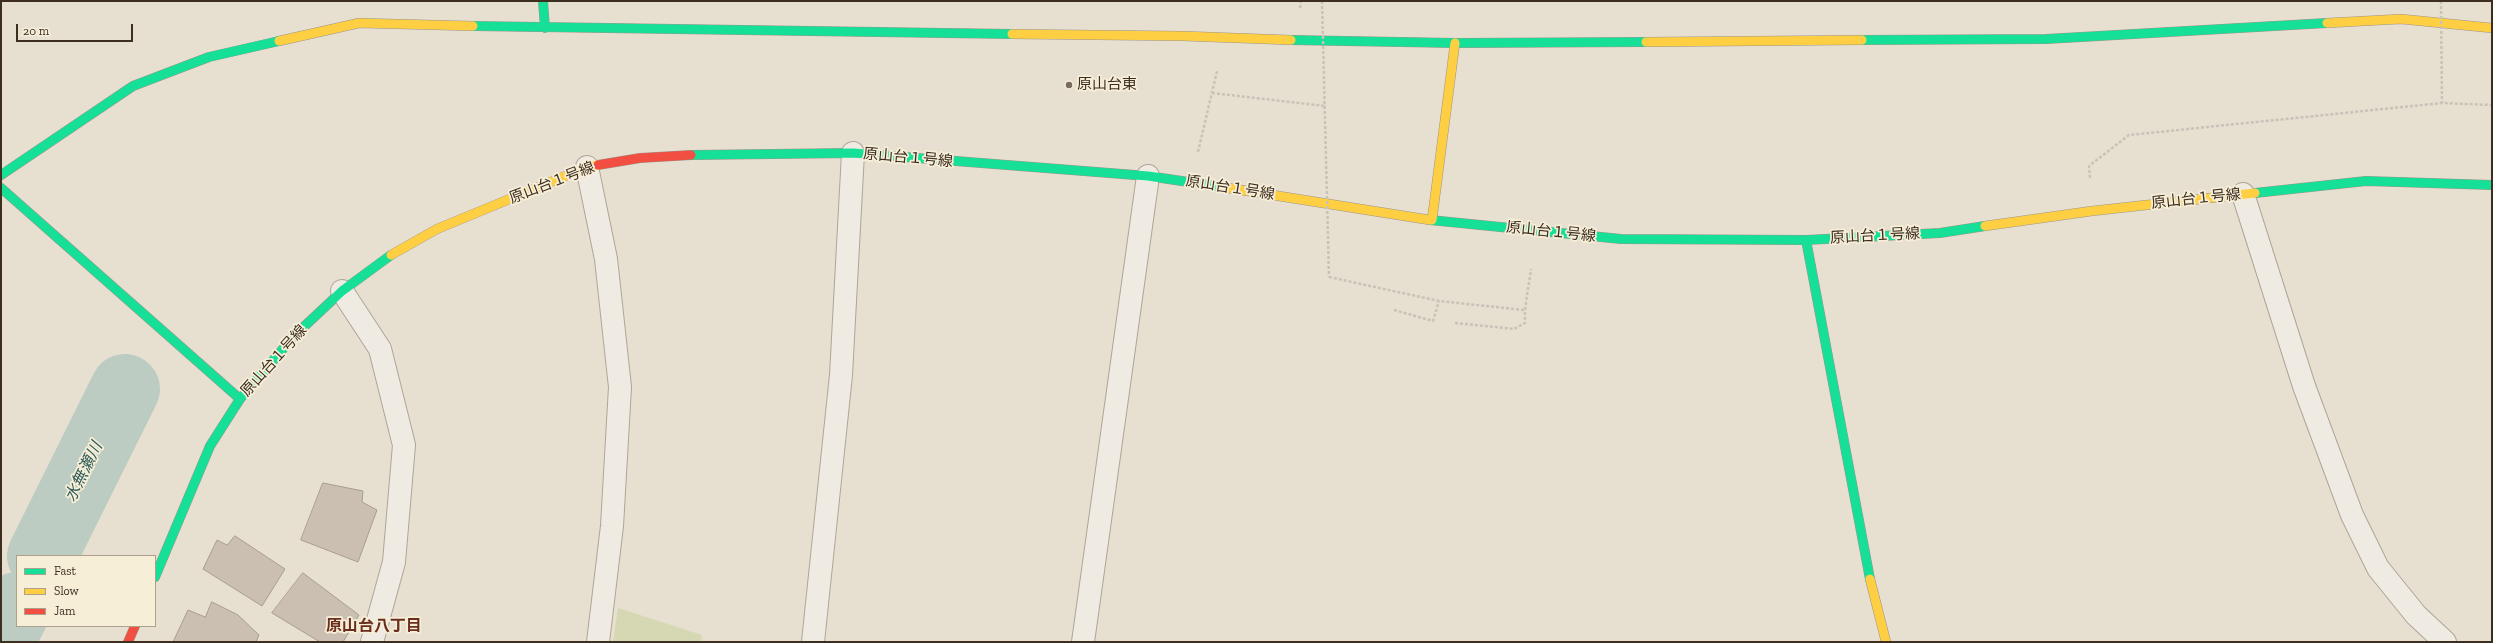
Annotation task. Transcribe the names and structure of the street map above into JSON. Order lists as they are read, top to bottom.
{
  "streets": {
    "street": ["原山台１号線"]
  },
  "districts": ["原山台八丁目"],
  "water": ["水無瀬川"],
  "places": ["原山台東"],
  "legend": ["Fast", "Slow", "Jam"],
  "scale_bar": "20 m"
}
